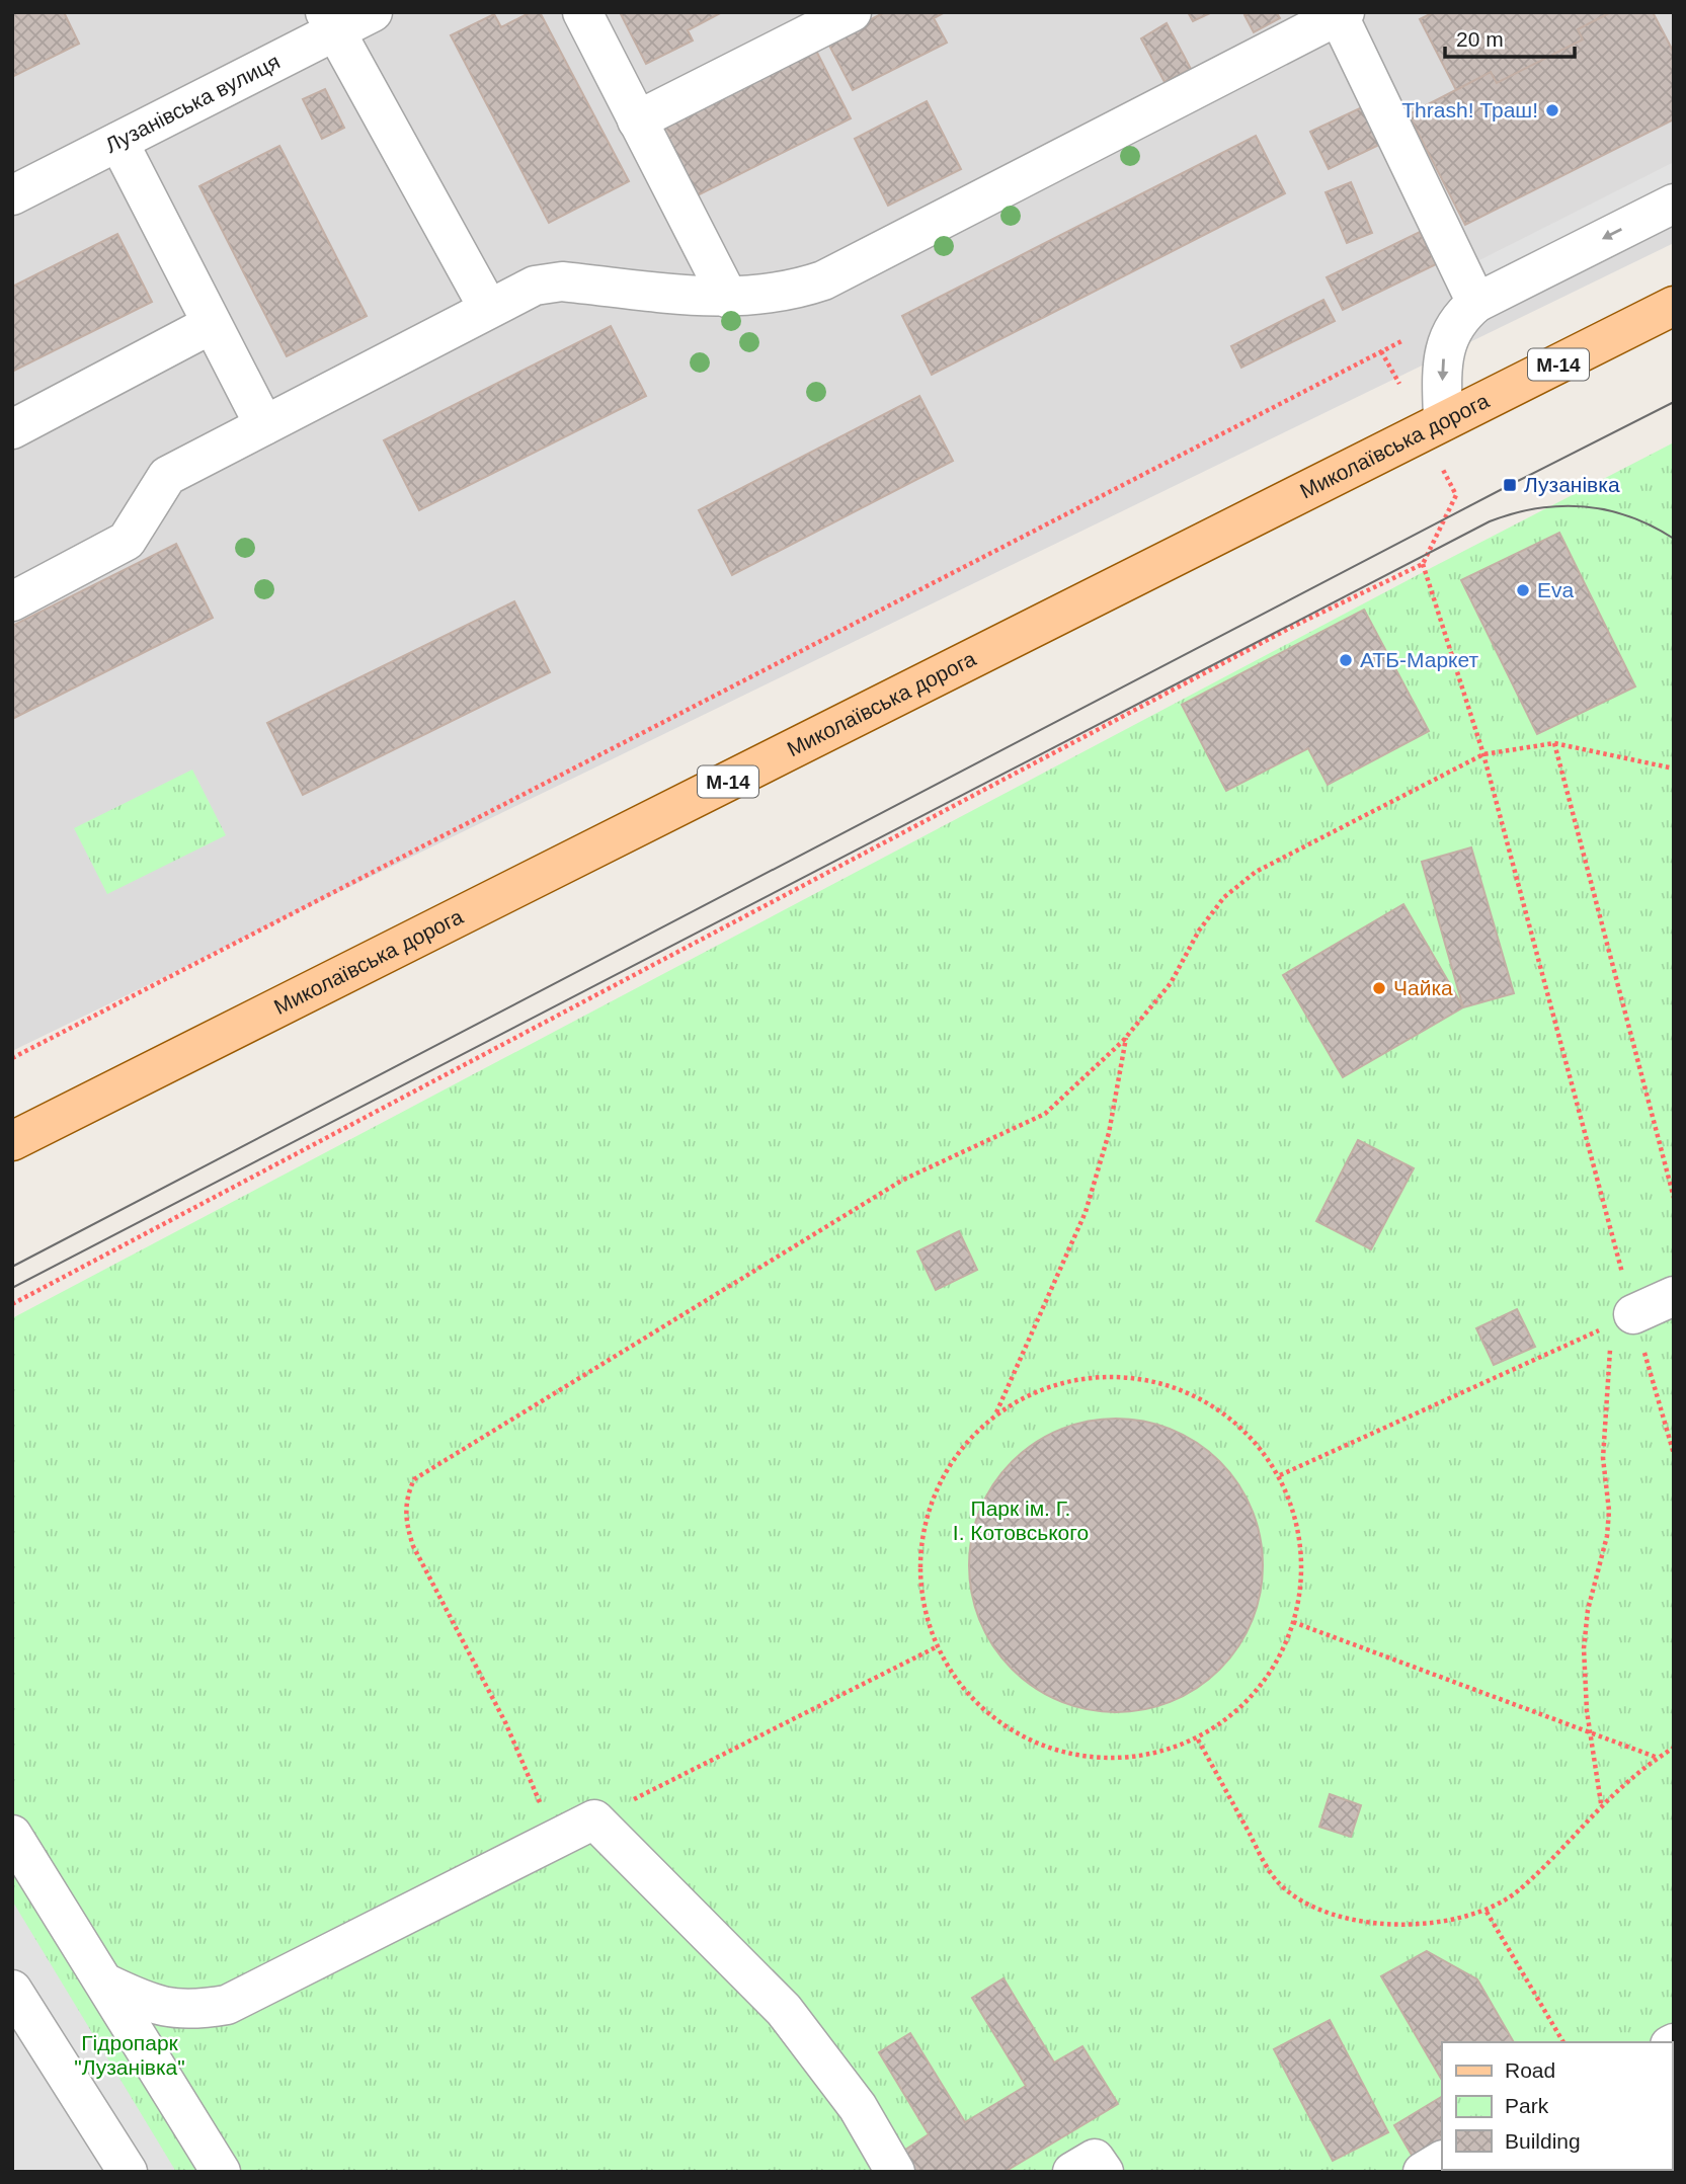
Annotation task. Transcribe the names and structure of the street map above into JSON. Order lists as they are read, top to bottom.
{
  "streets": {
    "main road": ["М-14", "Миколаївська дорога"],
    "street": ["Лузанівська вулиця"]
  },
  "parks": ["Парк ім. Г. І. Котовського", "Гідропарк \"Лузанівка\""],
  "places": {
    "other": [
      "Thrash! Траш!",
      "Eva",
      "АТБ-Маркет",
      "Чайка"
    ],
    "transit": ["Лузанівка"]
  },
  "legend": ["Road", "Park", "Building"],
  "scale_bar": "20 m"
}
